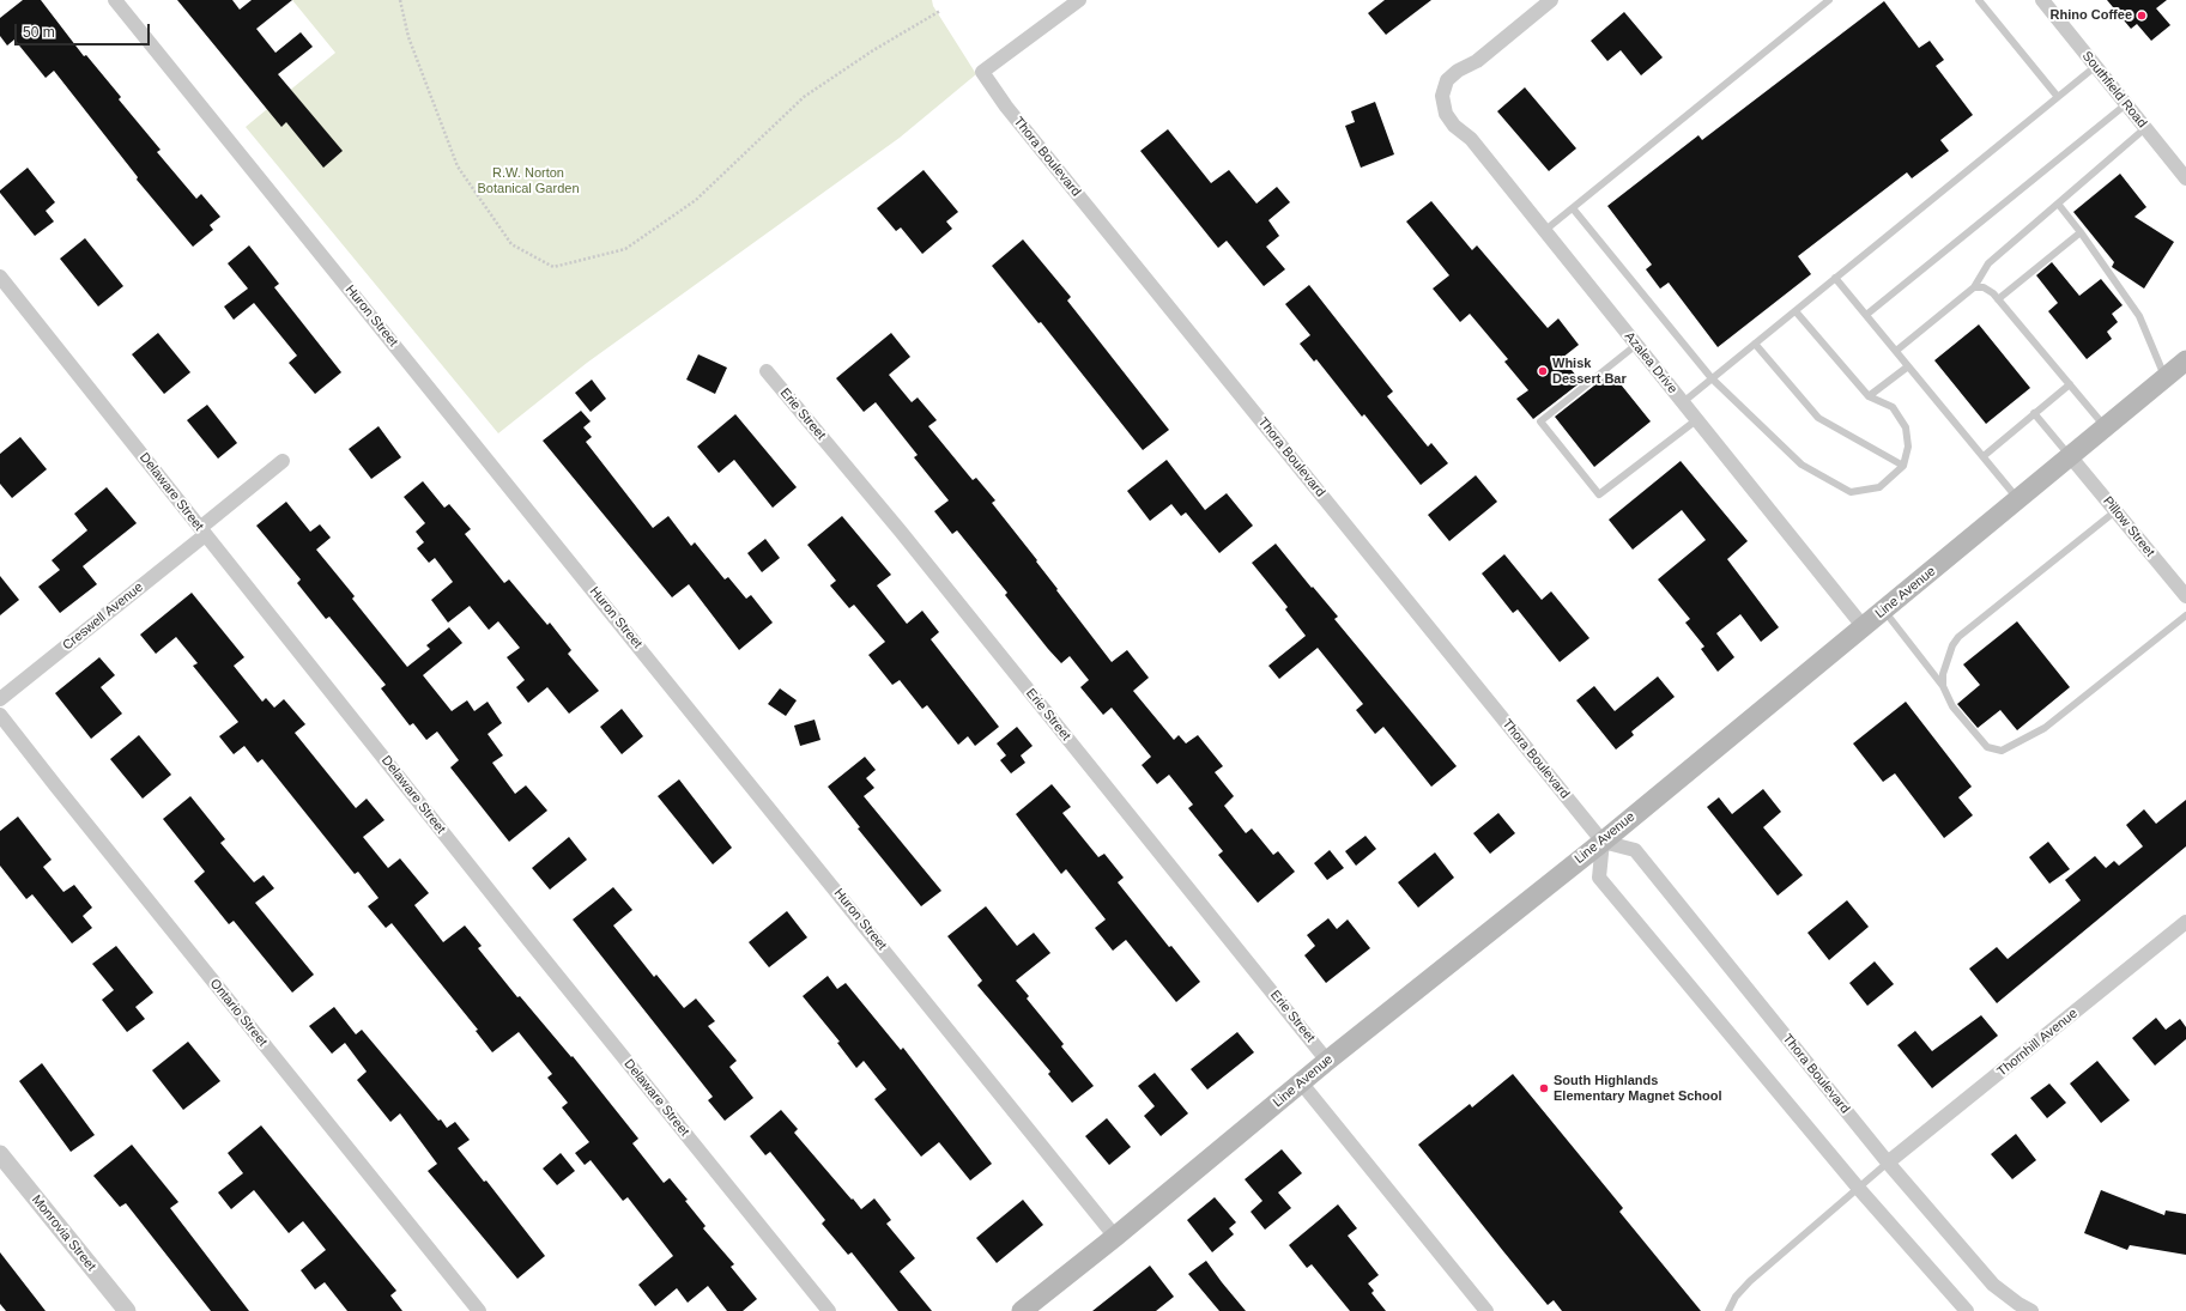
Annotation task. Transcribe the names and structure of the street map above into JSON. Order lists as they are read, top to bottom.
{
  "streets": {
    "main road": ["Line Avenue"],
    "street": [
      "Southfield Road",
      "Thora Boulevard",
      "Huron Street",
      "Azalea Drive",
      "Erie Street",
      "Delaware Street",
      "Pillow Street",
      "Creswell Avenue",
      "Ontario Street",
      "Thornhill Avenue",
      "Monrovia Street"
    ]
  },
  "crossings": [
    ["Thora Boulevard", "Line Avenue"],
    ["Thora Boulevard", "Thornhill Avenue"],
    ["Huron Street", "Line Avenue"],
    ["Azalea Drive", "Line Avenue"],
    ["Erie Street", "Line Avenue"],
    ["Delaware Street", "Creswell Avenue"],
    ["Pillow Street", "Line Avenue"]
  ],
  "parks": ["R.W. Norton Botanical Garden"],
  "places": ["Rhino Coffee", "Whisk Dessert Bar", "South Highlands Elementary Magnet School"],
  "scale_bar": "50 m"
}
